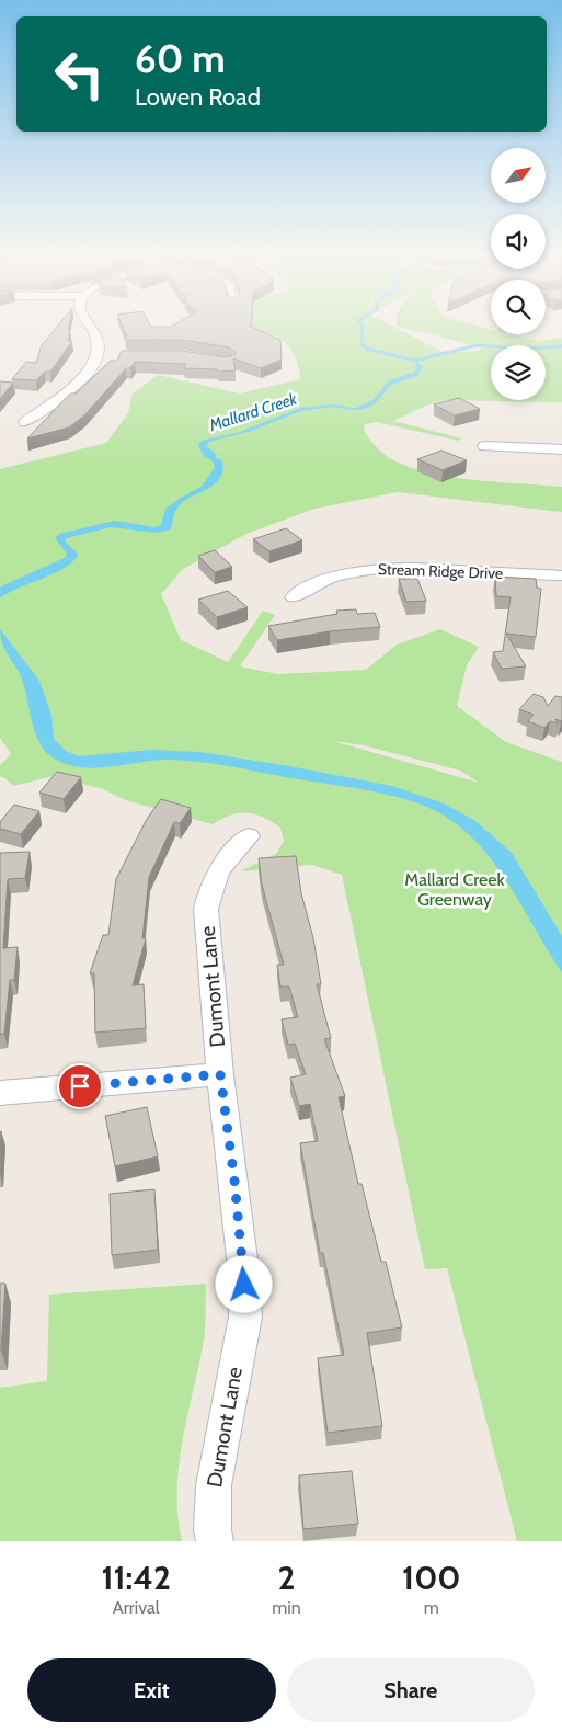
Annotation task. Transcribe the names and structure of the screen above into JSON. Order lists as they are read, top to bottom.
{
  "streets": {
    "street": ["Stream Ridge Drive", "Dumont Lane"]
  },
  "water": ["Mallard Creek"],
  "parks": ["Mallard Creek Greenway"],
  "north": "top right",
  "page": {
    "turn": ["60 m", "Lowen Road"],
    "eta": [
      "11:42",
      "Arrival",
      "2",
      "min",
      "100",
      "m"
    ],
    "buttons": ["Exit", "Share"]
  }
}
